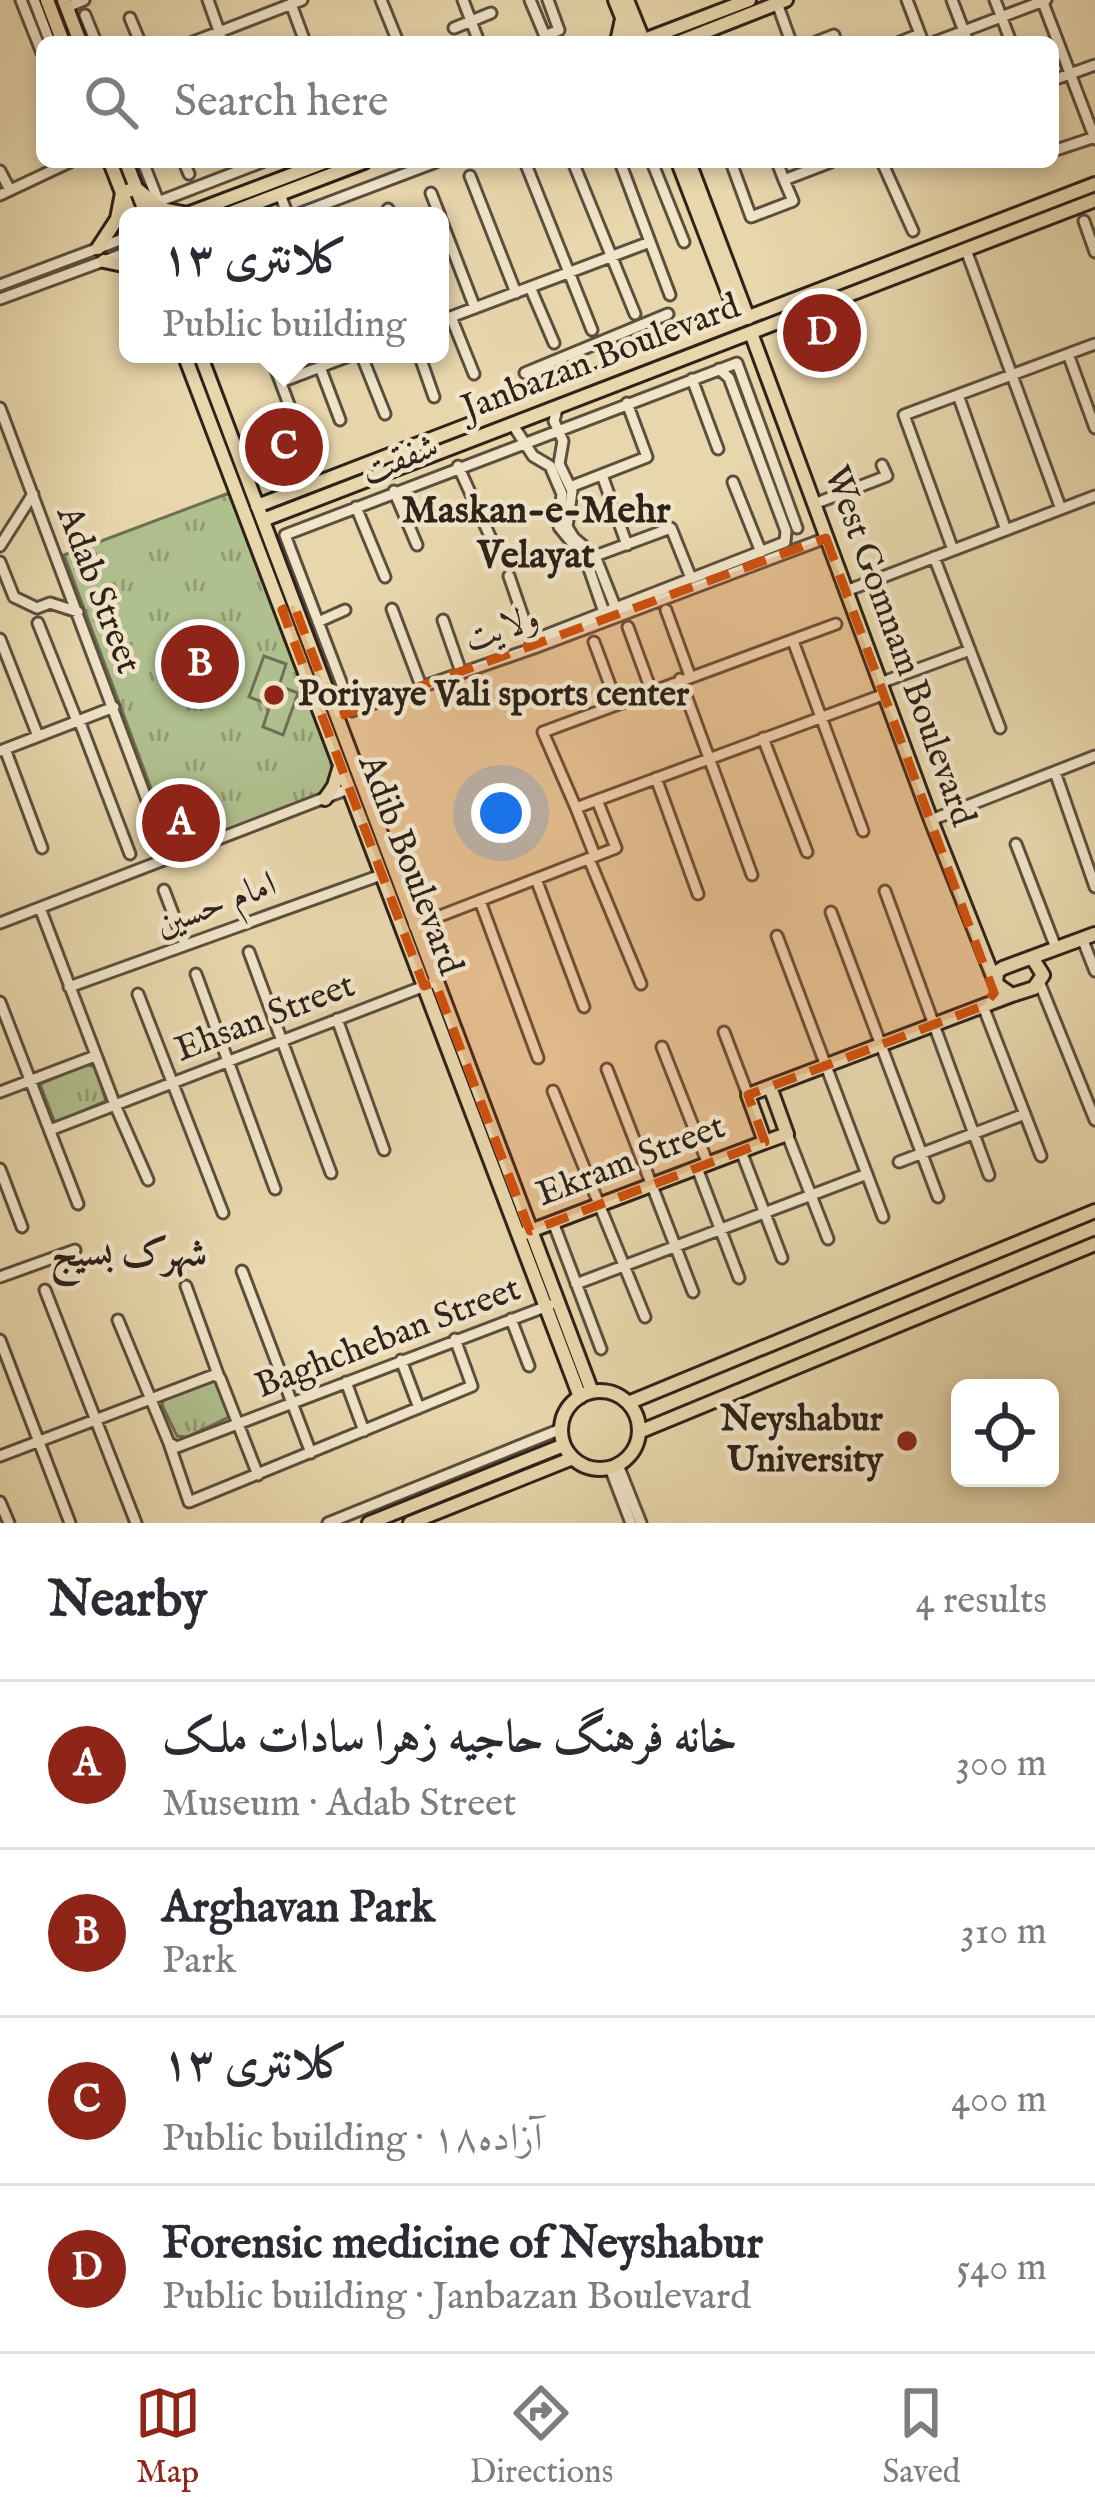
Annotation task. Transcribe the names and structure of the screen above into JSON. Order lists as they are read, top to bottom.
{
  "streets": {
    "main road": [
      "Janbazan Boulevard",
      "West Gomnam Boulevard",
      "Adib Boulevard",
      "Ekram Street"
    ],
    "street": [
      "شفقت",
      "Adab Street",
      "ولایت",
      "امام حسین",
      "Ehsan Street",
      "Baghcheban Street"
    ]
  },
  "crossings": [
    ["Janbazan Boulevard", "West Gomnam Boulevard"],
    ["Janbazan Boulevard", "Adib Boulevard"],
    ["ولایت", "West Gomnam Boulevard"],
    ["ولایت", "Adib Boulevard"],
    ["Adib Boulevard", "امام حسین"],
    ["Adib Boulevard", "Ehsan Street"],
    ["Adib Boulevard", "Ekram Street"],
    ["Adib Boulevard", "Baghcheban Street"]
  ],
  "districts": ["Maskan-e-Mehr Velayat", "شهرک بسیج"],
  "places": ["Poriyaye Vali sports center", "Neyshabur University"],
  "page": {
    "search": "Search here",
    "popup": ["کلانتری ۱۳", "Public building"],
    "pins": [
      "D",
      "C",
      "B",
      "A"
    ],
    "heading": ["Nearby", "4 results"],
    "list": [
      {
        "mark": "A",
        "name": "خانه فرهنگ حاجیه زهرا سادات ملک",
        "note": "Museum · Adab Street",
        "value": "300 m"
      },
      {
        "mark": "B",
        "name": "Arghavan Park",
        "note": "Park",
        "value": "310 m"
      },
      {
        "mark": "C",
        "name": "کلانتری ۱۳",
        "note": "Public building · آزاده۱۸",
        "value": "400 m"
      },
      {
        "mark": "D",
        "name": "Forensic medicine of Neyshabur",
        "note": "Public building · Janbazan Boulevard",
        "value": "540 m"
      }
    ],
    "nav": ["Map", "Directions", "Saved"]
  }
}
